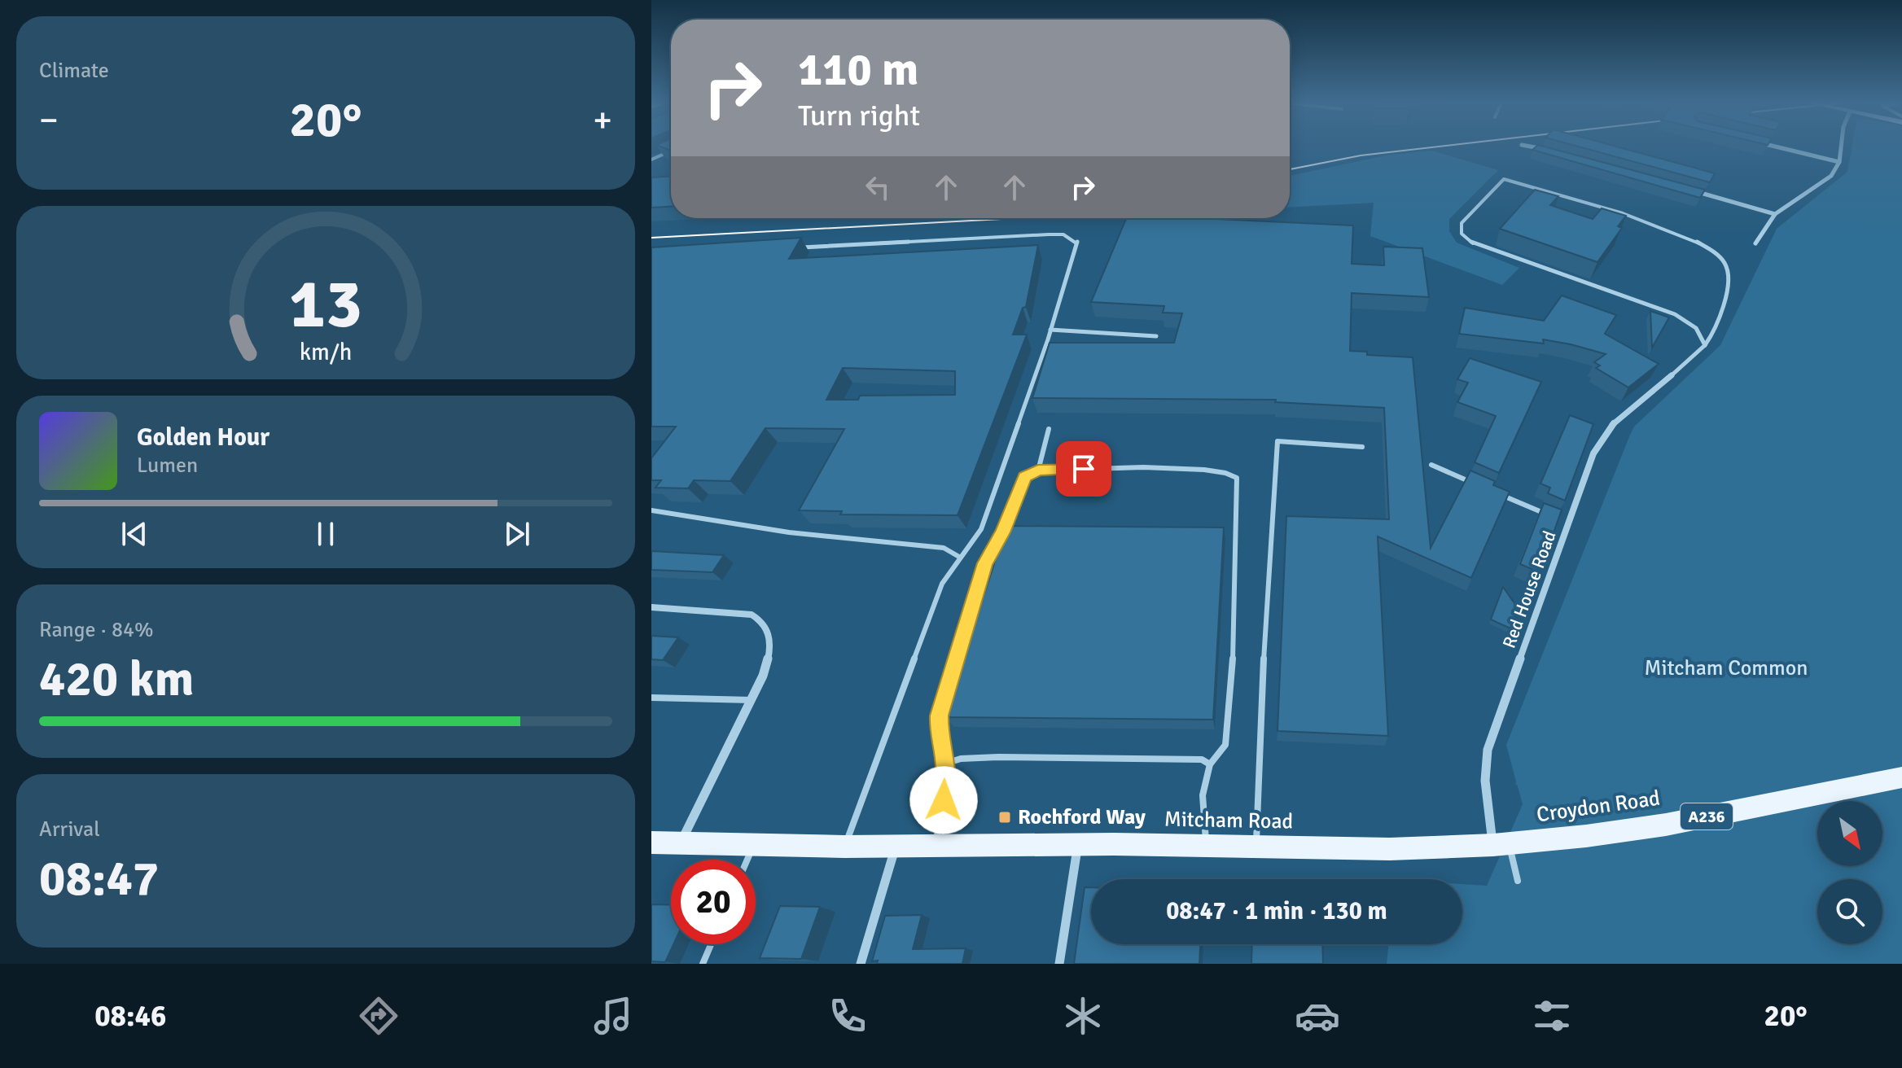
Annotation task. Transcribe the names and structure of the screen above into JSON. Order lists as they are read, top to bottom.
{
  "streets": {
    "main road": ["Croydon Road", "A236", "Mitcham Road"],
    "street": ["Red House Road"]
  },
  "crossings": [
    ["Red House Road", "Croydon Road"],
    ["Red House Road", "Mitcham Road"],
    ["Croydon Road", "Mitcham Road"]
  ],
  "parks": ["Mitcham Common"],
  "places": {
    "transit": ["Rochford Way"]
  },
  "north": "bottom right",
  "page": {
    "tile": [
      "Climate",
      ["Range · 84%", "420 km"],
      ["Arrival", "08:47"]
    ],
    "turn": ["110 m", "Turn right"],
    "heat": ["−", "20°", "+"],
    "song": ["Golden Hour", "Lumen"],
    "limit": "20",
    "trip": "08:47 · 1 min · 130 m",
    "tabs": ["08:46", "20°"],
    "gauge": ["13", "km/h"]
  }
}
